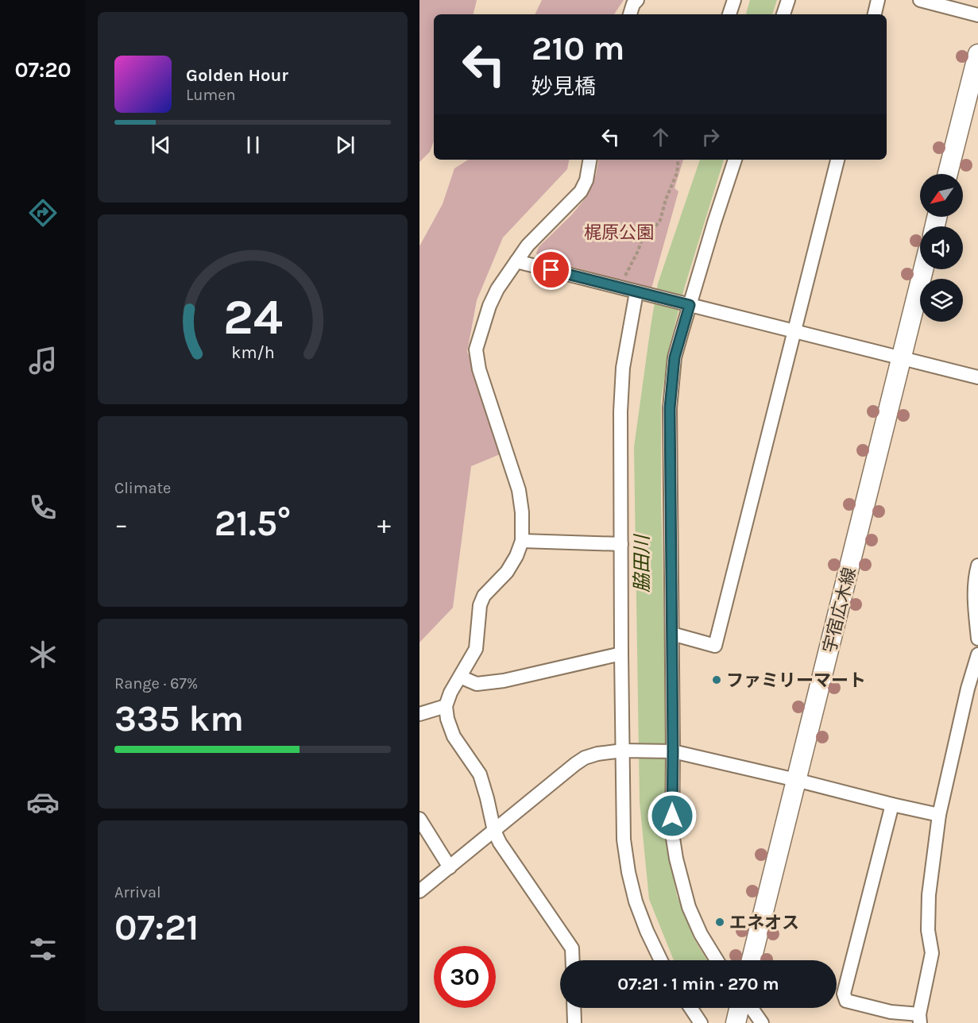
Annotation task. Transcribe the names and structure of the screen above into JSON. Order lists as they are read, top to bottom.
{
  "streets": {
    "street": ["宇宿広木線"]
  },
  "water": ["脇田川"],
  "parks": ["梶原公園"],
  "places": ["ファミリーマート", "エネオス"],
  "north": "bottom left",
  "page": {
    "tabs": "07:20",
    "turn": ["210 m", "妙見橋"],
    "song": ["Golden Hour", "Lumen"],
    "tile": [
      "Climate",
      ["Range · 67%", "335 km"],
      ["Arrival", "07:21"]
    ],
    "heat": ["−", "21.5°", "+"],
    "limit": "30",
    "trip": "07:21 · 1 min · 270 m",
    "gauge": ["24", "km/h"]
  }
}
